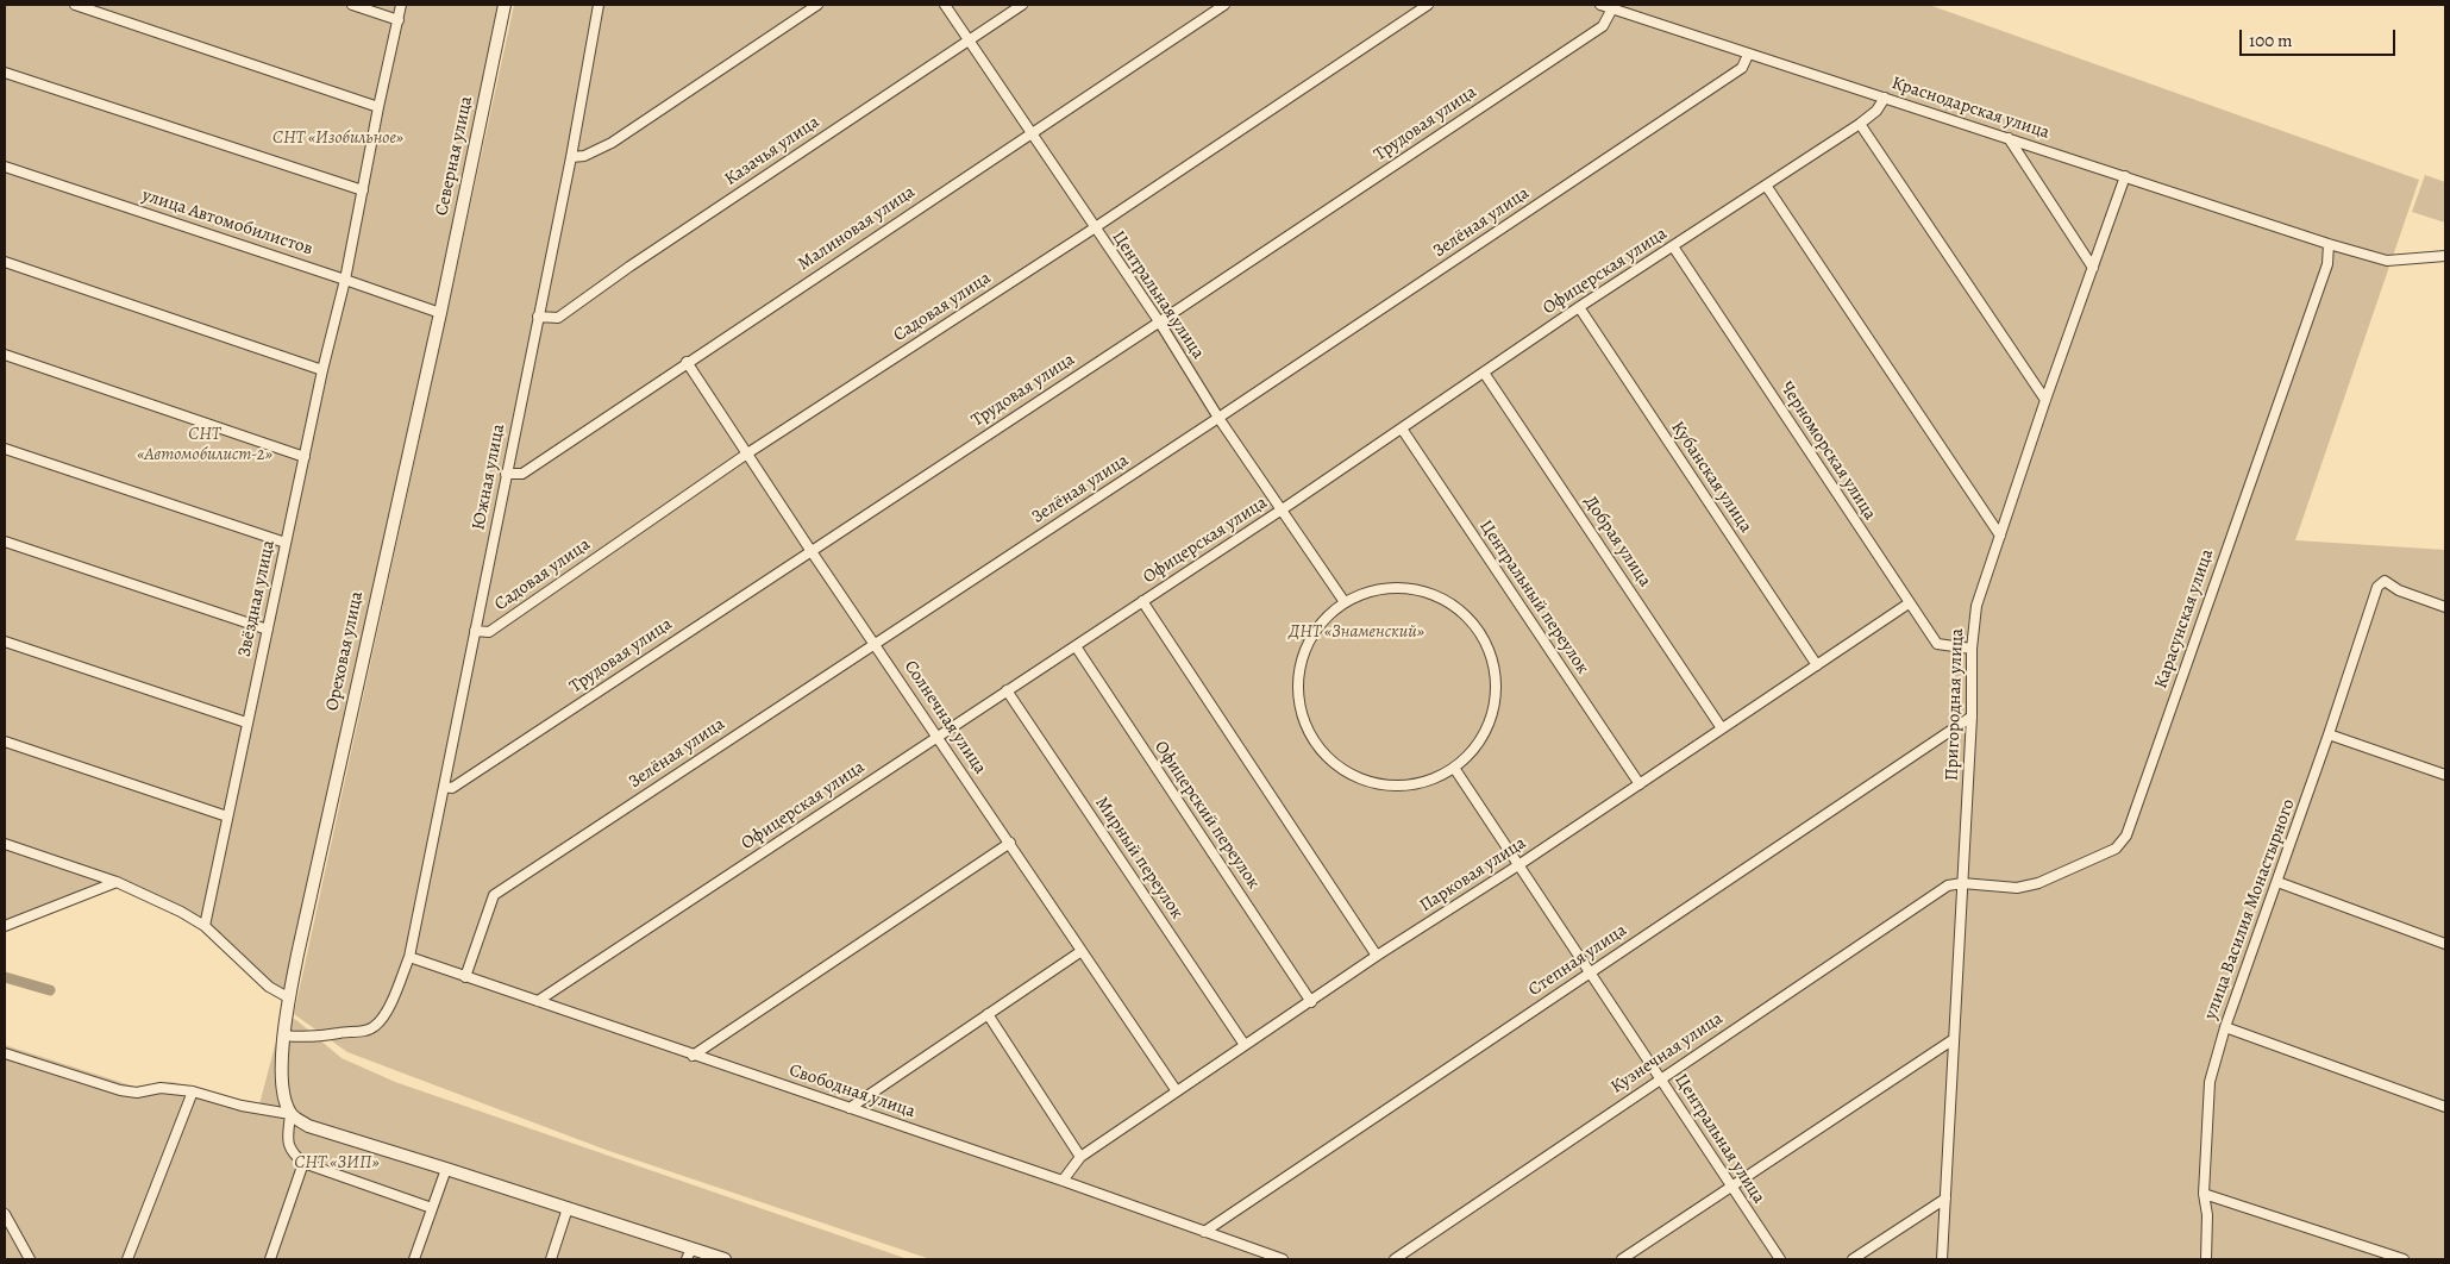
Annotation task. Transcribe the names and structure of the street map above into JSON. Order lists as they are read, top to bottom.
{
  "streets": {
    "street": [
      "Краснодарская улица",
      "Трудовая улица",
      "Казачья улица",
      "Северная улица",
      "улица Автомобилистов",
      "Зелёная улица",
      "Малиновая улица",
      "Офицерская улица",
      "Центральная улица",
      "Садовая улица",
      "Черноморская улица",
      "Южная улица",
      "Кубанская улица",
      "Добрая улица",
      "Центральный переулок",
      "Звёздная улица",
      "Карасунская улица",
      "Ореховая улица",
      "Пригородная улица",
      "Солнечная улица",
      "Офицерский переулок",
      "Мирный переулок",
      "Парковая улица",
      "улица Василия Монастырного",
      "Степная улица",
      "Кузнечная улица",
      "Свободная улица"
    ]
  },
  "crossings": [
    ["Краснодарская улица", "Трудовая улица"],
    ["Краснодарская улица", "Зелёная улица"],
    ["Краснодарская улица", "Офицерская улица"],
    ["Краснодарская улица", "Карасунская улица"],
    ["Краснодарская улица", "Пригородная улица"],
    ["Трудовая улица", "Центральная улица"],
    ["Трудовая улица", "Южная улица"],
    ["Трудовая улица", "Солнечная улица"],
    ["Казачья улица", "Центральная улица"],
    ["Казачья улица", "Южная улица"],
    ["Северная улица", "улица Автомобилистов"],
    ["Северная улица", "Ореховая улица"],
    ["улица Автомобилистов", "Звёздная улица"],
    ["улица Автомобилистов", "Ореховая улица"],
    ["Зелёная улица", "Центральная улица"],
    ["Зелёная улица", "Солнечная улица"],
    ["Зелёная улица", "Свободная улица"],
    ["Малиновая улица", "Центральная улица"],
    ["Малиновая улица", "Южная улица"],
    ["Малиновая улица", "Солнечная улица"],
    ["Офицерская улица", "Центральная улица"],
    ["Офицерская улица", "Черноморская улица"],
    ["Офицерская улица", "Кубанская улица"],
    ["Офицерская улица", "Добрая улица"],
    ["Офицерская улица", "Центральный переулок"],
    ["Офицерская улица", "Солнечная улица"],
    ["Офицерская улица", "Офицерский переулок"],
    ["Офицерская улица", "Мирный переулок"],
    ["Офицерская улица", "Свободная улица"],
    ["Центральная улица", "Садовая улица"],
    ["Центральная улица", "Парковая улица"],
    ["Центральная улица", "Степная улица"],
    ["Центральная улица", "Кузнечная улица"],
    ["Садовая улица", "Южная улица"],
    ["Садовая улица", "Солнечная улица"],
    ["Черноморская улица", "Пригородная улица"],
    ["Черноморская улица", "Парковая улица"],
    ["Южная улица", "Ореховая улица"],
    ["Южная улица", "Свободная улица"],
    ["Кубанская улица", "Парковая улица"],
    ["Добрая улица", "Парковая улица"],
    ["Центральный переулок", "Парковая улица"],
    ["Карасунская улица", "Пригородная улица"],
    ["Карасунская улица", "Кузнечная улица"],
    ["Пригородная улица", "Степная улица"],
    ["Пригородная улица", "Кузнечная улица"],
    ["Солнечная улица", "Парковая улица"],
    ["Офицерский переулок", "Парковая улица"],
    ["Мирный переулок", "Парковая улица"],
    ["Парковая улица", "Свободная улица"],
    ["Степная улица", "Свободная улица"]
  ],
  "parks": [
    "СНТ «Изобильное»",
    "СНТ «Автомобилист-2»",
    "ДНТ «Знаменский»",
    "СНТ «ЗИП»"
  ],
  "scale_bar": "100 m"
}
